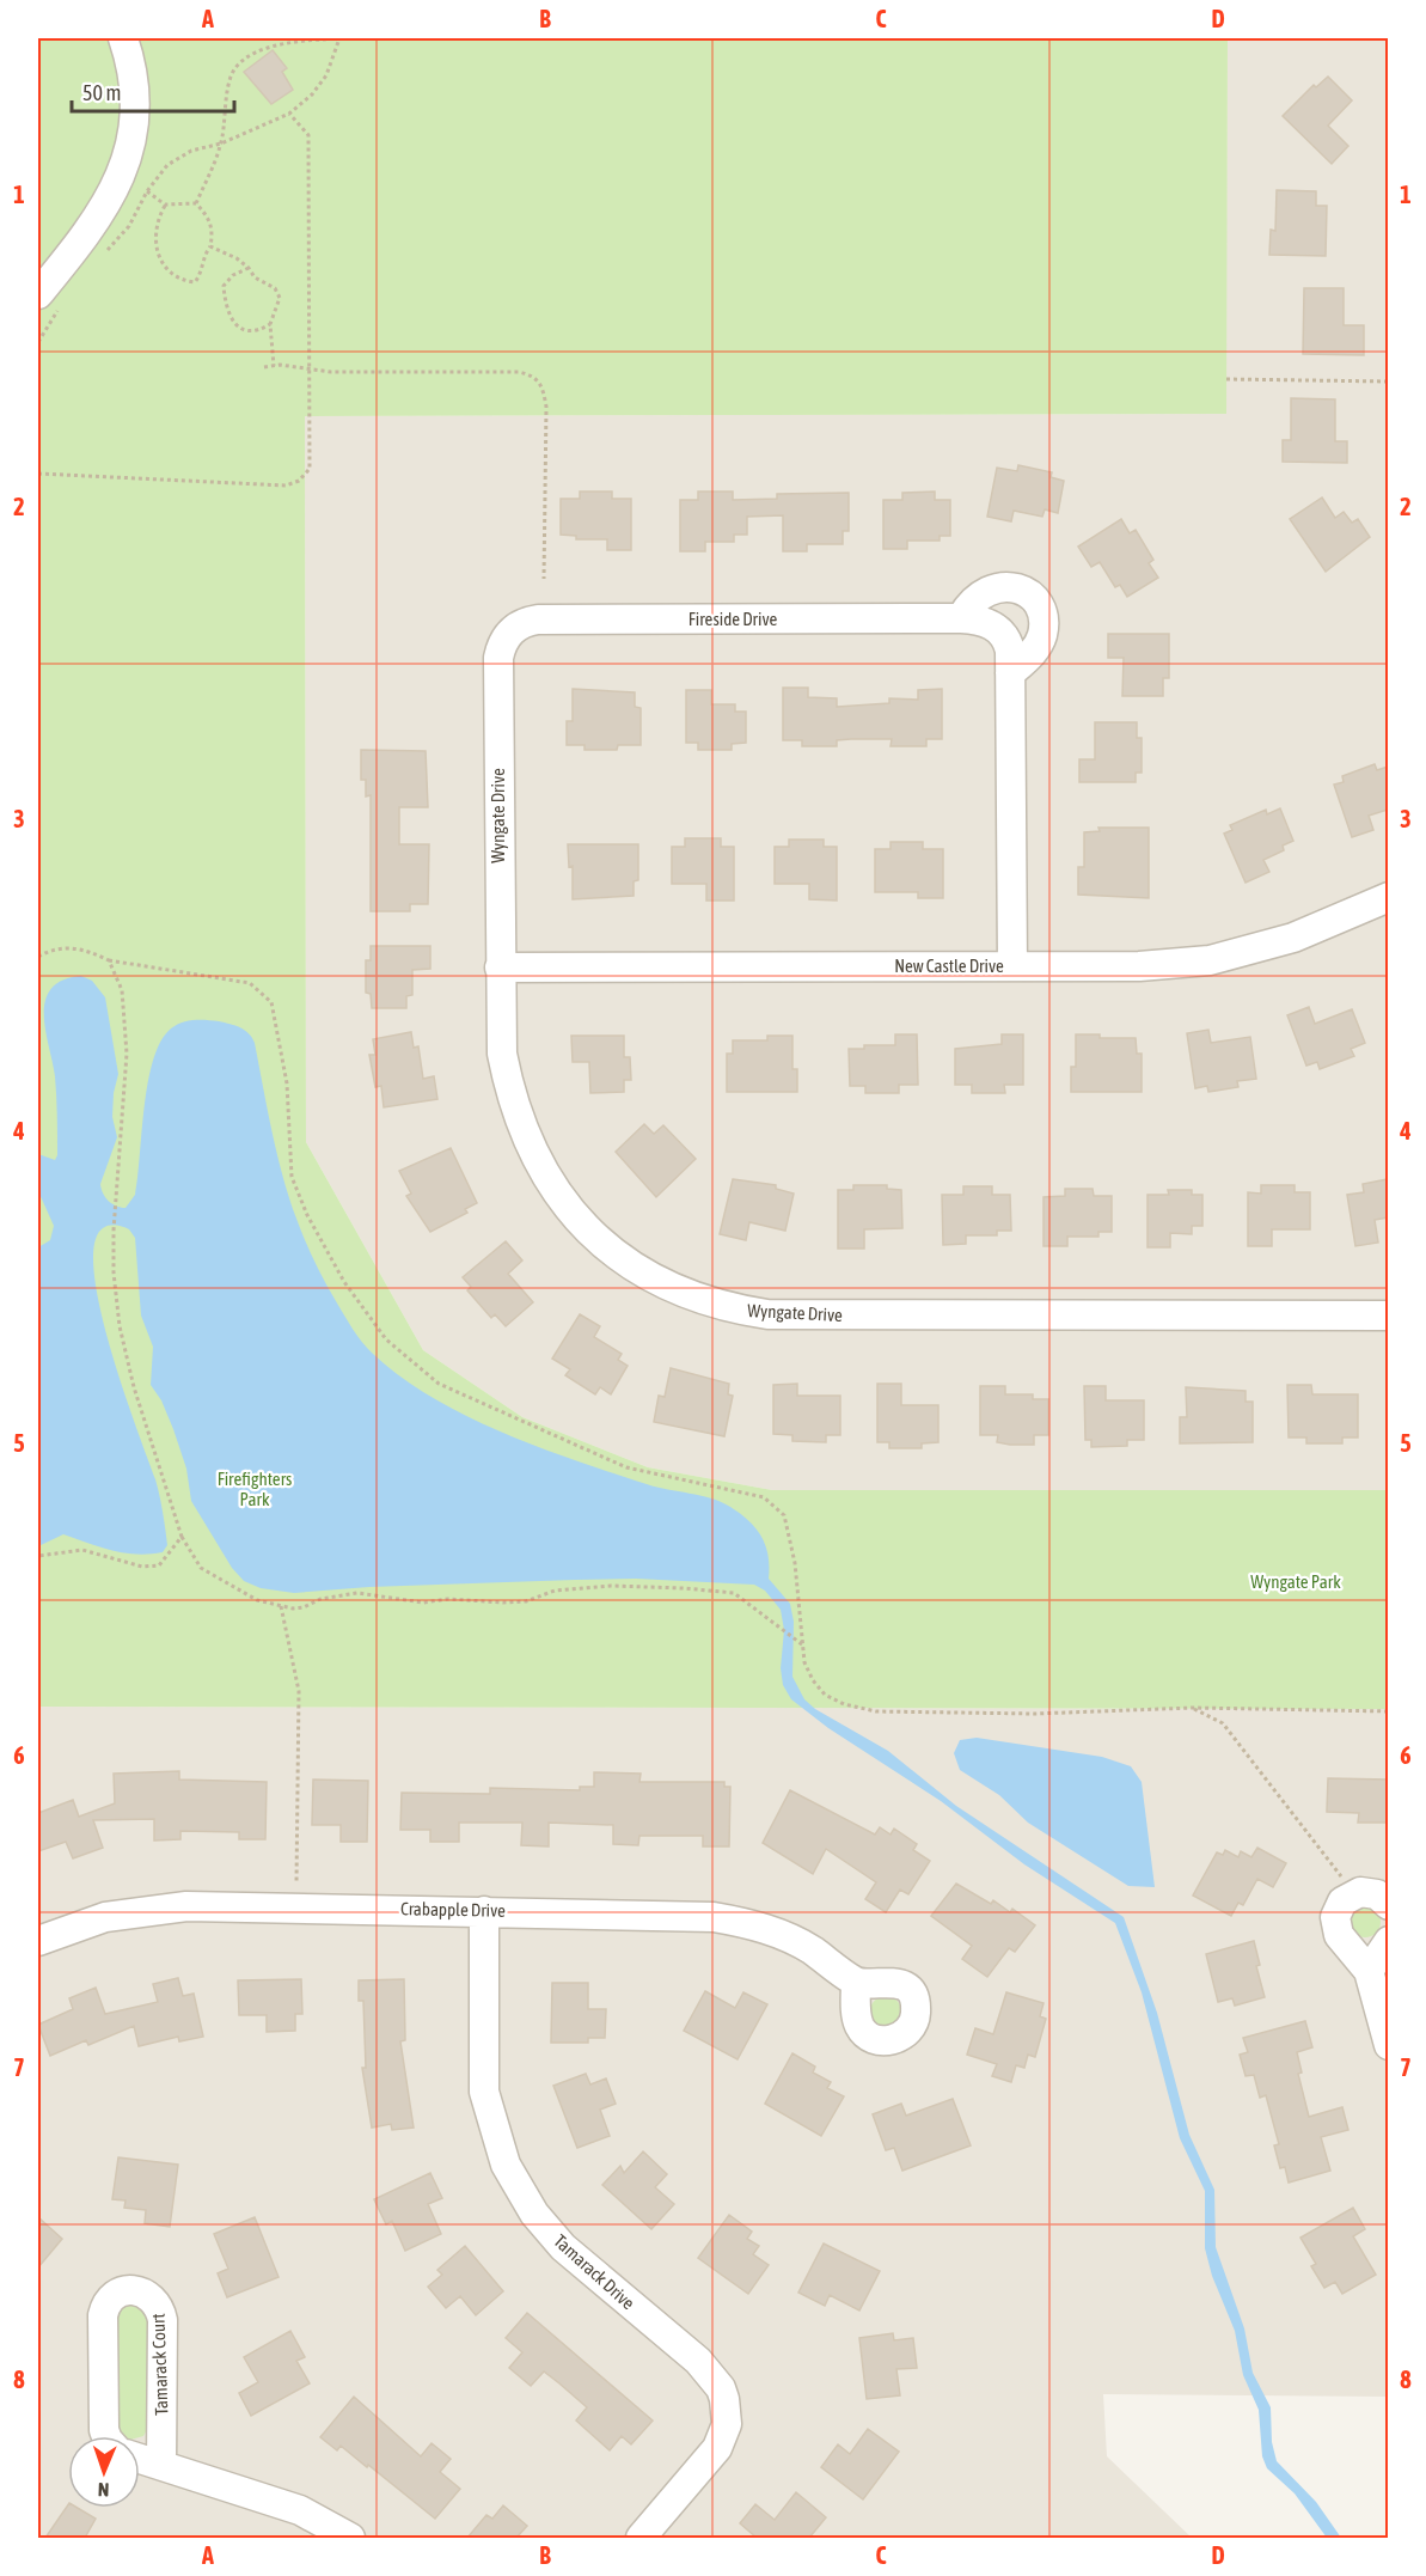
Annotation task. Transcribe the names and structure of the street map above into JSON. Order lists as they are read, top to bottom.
{
  "streets": {
    "street": [
      "Fireside Drive",
      "Wyngate Drive",
      "New Castle Drive",
      "Crabapple Drive",
      "Tamarack Drive",
      "Tamarack Court"
    ]
  },
  "crossings": [
    ["Fireside Drive", "Wyngate Drive"],
    ["Fireside Drive", "New Castle Drive"],
    ["Wyngate Drive", "New Castle Drive"],
    ["Crabapple Drive", "Tamarack Drive"]
  ],
  "parks": ["Firefighters Park", "Wyngate Park"],
  "scale_bar": "50 m",
  "north": "bottom",
  "grid": {
    "columns": [
      "A",
      "B",
      "C",
      "D"
    ],
    "rows": [
      "1",
      "2",
      "3",
      "4",
      "5",
      "6",
      "7",
      "8"
    ]
  }
}
